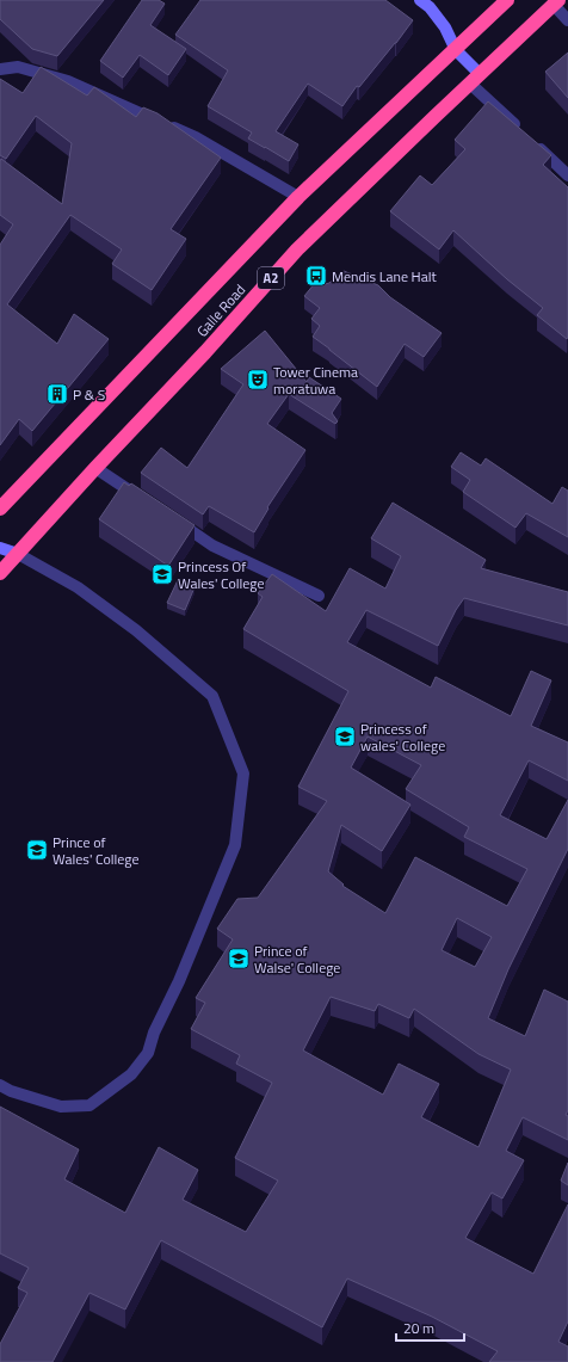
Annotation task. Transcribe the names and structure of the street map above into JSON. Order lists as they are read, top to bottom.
{
  "streets": {
    "highway": ["A2", "Galle Road"]
  },
  "places": {
    "bus stop": ["Mendis Lane Halt"],
    "theatre": ["Tower Cinema moratuwa"],
    "building": ["P & S"],
    "school or university": [
      "Princess Of Wales' College",
      "Princess of wales' College",
      "Prince of Wales' College",
      "Prince of Walse' College"
    ]
  },
  "scale_bar": "20 m"
}
